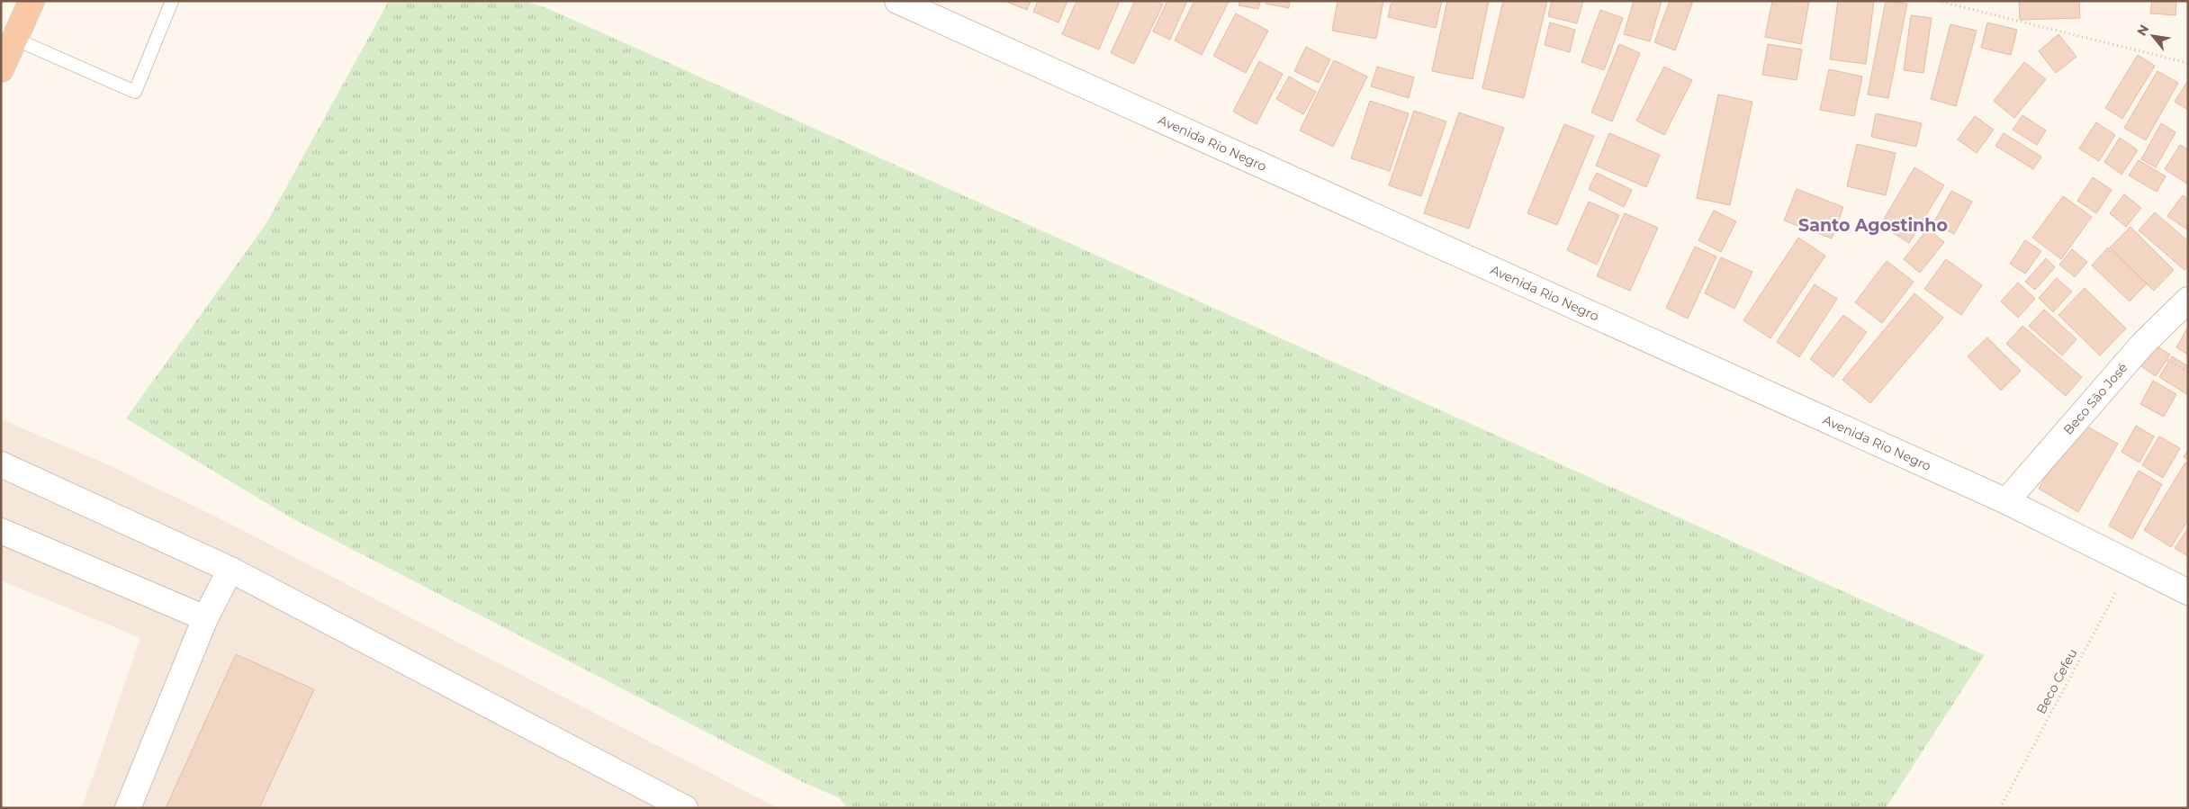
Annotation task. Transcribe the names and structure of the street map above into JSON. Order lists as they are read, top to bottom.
{
  "streets": {
    "street": ["Avenida Rio Negro", "Beco São José"],
    "path": ["Beco Cefeu"]
  },
  "crossings": [
    ["Avenida Rio Negro", "Beco São José"],
    ["Avenida Rio Negro", "Beco Cefeu"]
  ],
  "districts": ["Santo Agostinho"],
  "north": "top left"
}
